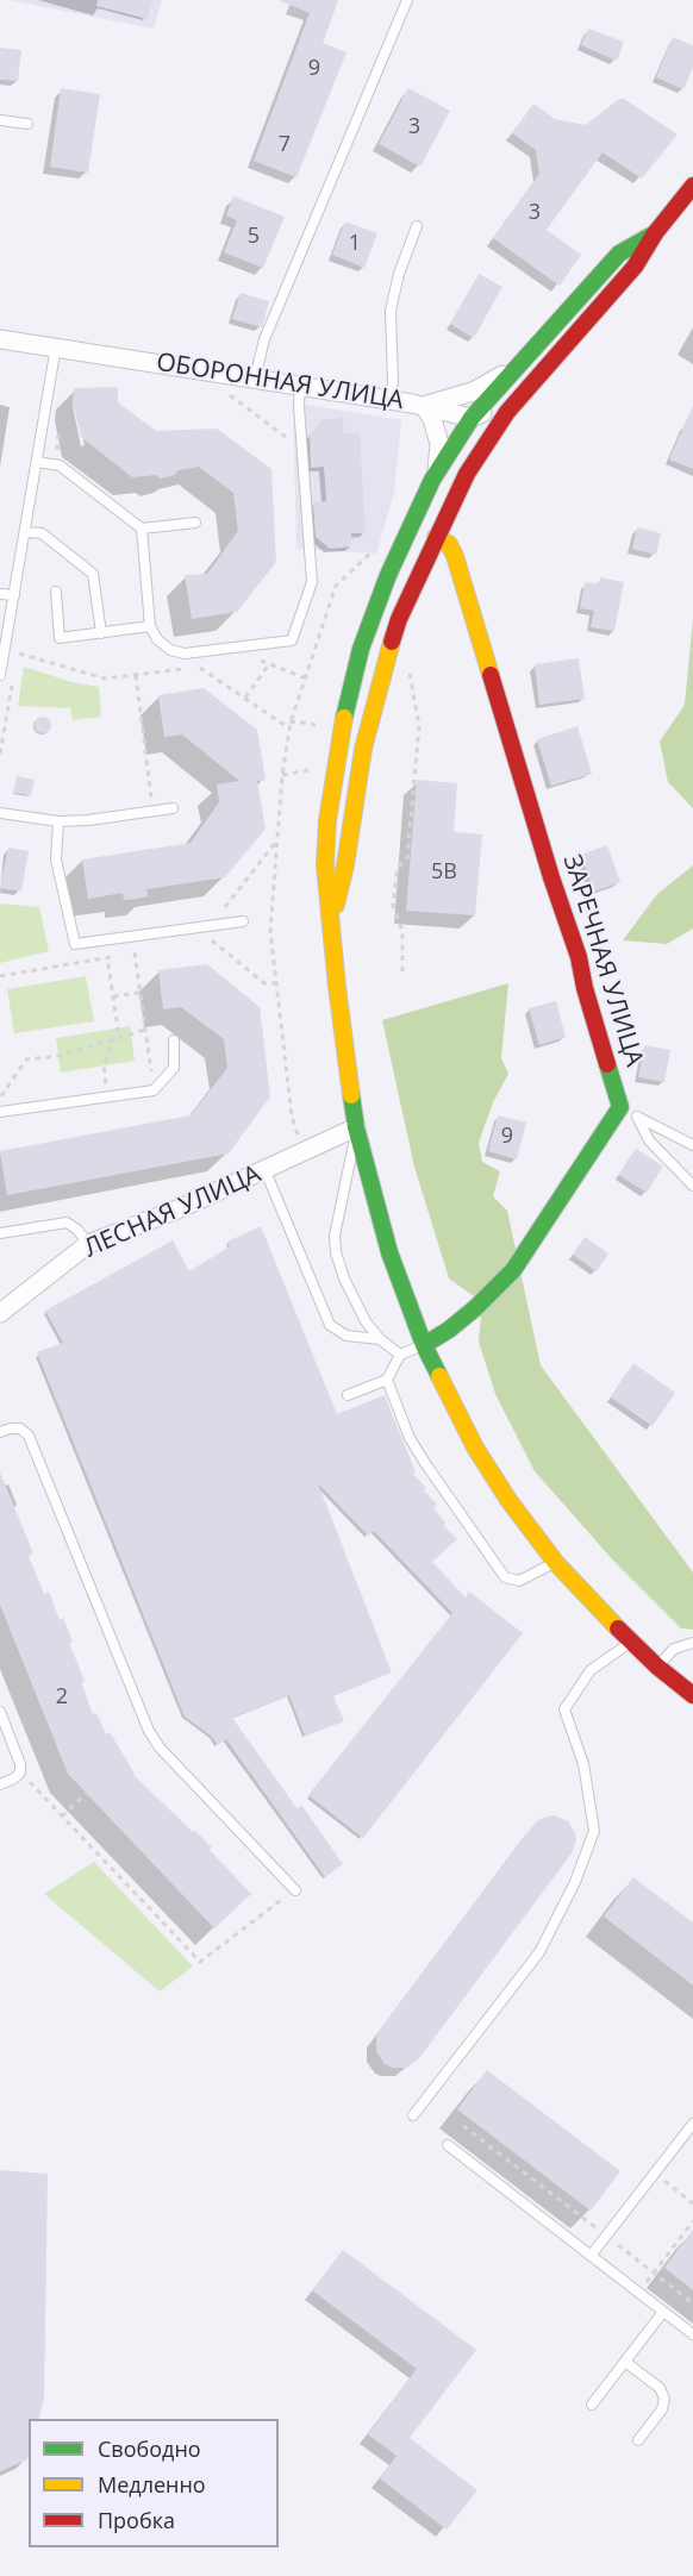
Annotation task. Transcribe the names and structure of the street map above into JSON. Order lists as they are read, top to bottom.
{
  "streets": {
    "main road": ["ЗАРЕЧНАЯ УЛИЦА"],
    "street": ["ОБОРОННАЯ УЛИЦА", "ЛЕСНАЯ УЛИЦА"]
  },
  "house_numbers": [
    "9",
    "3",
    "7",
    "3",
    "5",
    "1",
    "5В",
    "9",
    "2"
  ],
  "legend": ["Свободно", "Медленно", "Пробка"]
}
